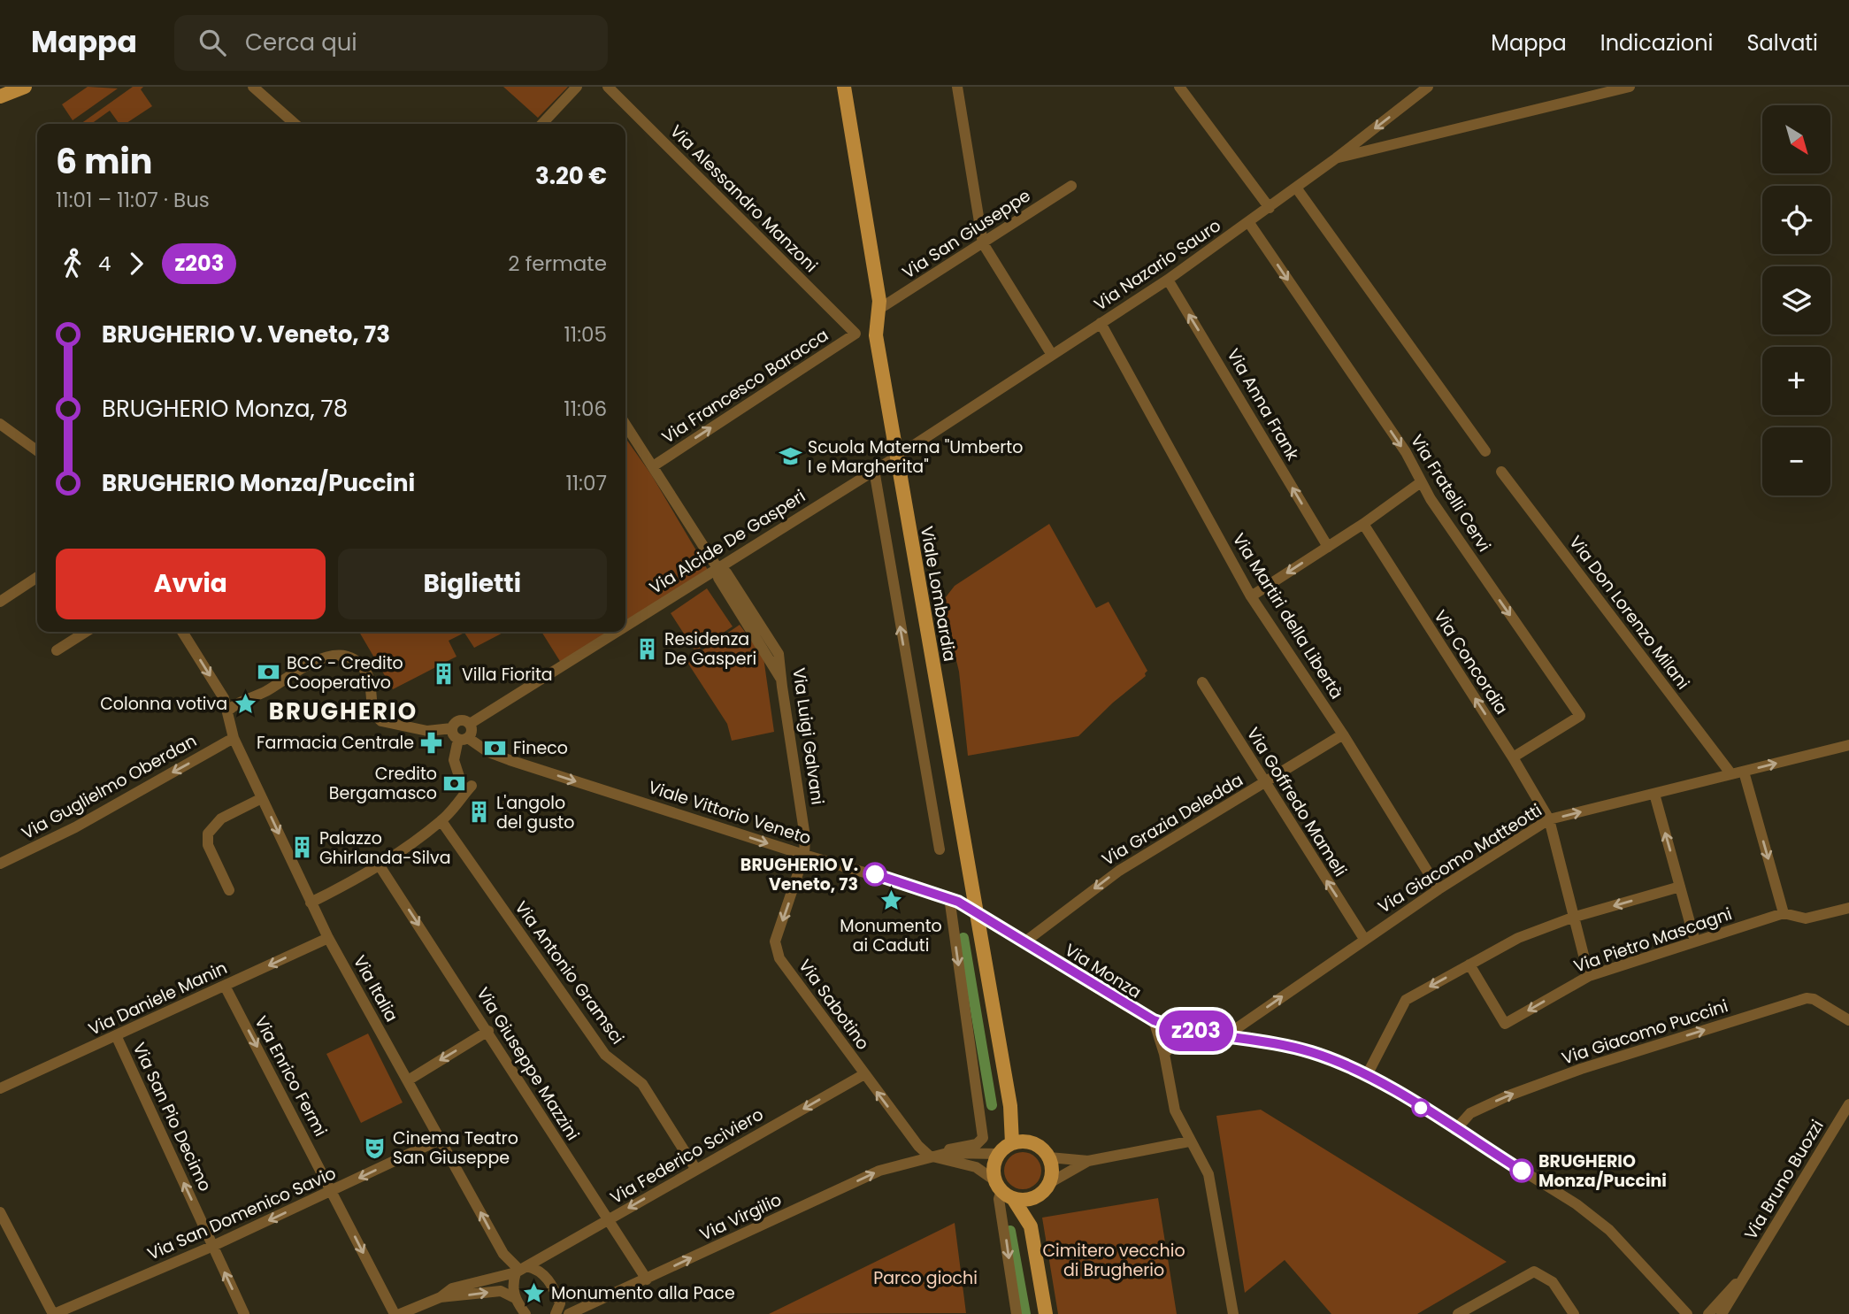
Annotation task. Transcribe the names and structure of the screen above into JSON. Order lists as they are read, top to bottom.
{
  "streets": {
    "main road": ["Viale Lombardia"],
    "street": [
      "Via Alessandro Manzoni",
      "Via San Giuseppe",
      "Via Nazario Sauro",
      "Via Francesco Baracca",
      "Via Anna Frank",
      "Via Fratelli Cervi",
      "Via Alcide De Gasperi",
      "Via Don Lorenzo Milani",
      "Via Martiri della Libertà",
      "Via Concordia",
      "Via Luigi Galvani",
      "Via Guglielmo Oberdan",
      "Via Goffredo Mameli",
      "Viale Vittorio Veneto",
      "Via Grazia Deledda",
      "Via Giacomo Matteotti",
      "Via Pietro Mascagni",
      "Via Monza",
      "Via Antonio Gramsci",
      "Via Italia",
      "Via Daniele Manin",
      "Via Sabotino",
      "Via Giacomo Puccini",
      "Via Giuseppe Mazzini",
      "Via Enrico Fermi",
      "Via San Pio Decimo",
      "Via Federico Sciviero",
      "Via Bruno Buozzi",
      "Via San Domenico Savio",
      "Via Virgilio"
    ]
  },
  "crossings": [
    ["Via Alessandro Manzoni", "Via Francesco Baracca"],
    ["Via San Giuseppe", "Viale Lombardia"],
    ["Via Nazario Sauro", "Via Anna Frank"],
    ["Via Nazario Sauro", "Via Fratelli Cervi"],
    ["Via Nazario Sauro", "Via Alcide De Gasperi"],
    ["Via Nazario Sauro", "Viale Lombardia"],
    ["Via Nazario Sauro", "Via Martiri della Libertà"],
    ["Via Francesco Baracca", "Via Luigi Galvani"],
    ["Via Fratelli Cervi", "Via Concordia"],
    ["Via Alcide De Gasperi", "Viale Lombardia"],
    ["Via Alcide De Gasperi", "Via Luigi Galvani"],
    ["Viale Lombardia", "Viale Vittorio Veneto"],
    ["Viale Lombardia", "Via Monza"],
    ["Viale Lombardia", "Via Virgilio"],
    ["Via Don Lorenzo Milani", "Via Giacomo Matteotti"],
    ["Via Martiri della Libertà", "Via Grazia Deledda"],
    ["Via Martiri della Libertà", "Via Giacomo Matteotti"],
    ["Via Concordia", "Via Giacomo Matteotti"],
    ["Via Concordia", "Via Pietro Mascagni"],
    ["Via Luigi Galvani", "Viale Vittorio Veneto"],
    ["Via Luigi Galvani", "Via Sabotino"],
    ["Via Guglielmo Oberdan", "Via Italia"],
    ["Via Goffredo Mameli", "Via Grazia Deledda"],
    ["Via Goffredo Mameli", "Via Giacomo Matteotti"],
    ["Viale Vittorio Veneto", "Via Monza"],
    ["Viale Vittorio Veneto", "Via Sabotino"],
    ["Via Grazia Deledda", "Via Monza"],
    ["Via Giacomo Matteotti", "Via Monza"],
    ["Via Monza", "Via Giacomo Puccini"],
    ["Via Antonio Gramsci", "Via Federico Sciviero"],
    ["Via Italia", "Via Daniele Manin"],
    ["Via Italia", "Via Federico Sciviero"],
    ["Via Italia", "Via San Domenico Savio"],
    ["Via Daniele Manin", "Via Enrico Fermi"],
    ["Via Daniele Manin", "Via San Pio Decimo"],
    ["Via Sabotino", "Via Federico Sciviero"],
    ["Via Sabotino", "Via Virgilio"],
    ["Via Giuseppe Mazzini", "Via Federico Sciviero"],
    ["Via Giuseppe Mazzini", "Via Virgilio"],
    ["Via Enrico Fermi", "Via San Domenico Savio"],
    ["Via San Pio Decimo", "Via San Domenico Savio"]
  ],
  "one_way": [
    "Via Francesco Baracca",
    "Via Anna Frank",
    "Via Concordia",
    "Via Guglielmo Oberdan",
    "Via Goffredo Mameli",
    "Viale Vittorio Veneto",
    "Via Grazia Deledda",
    "Via Giacomo Matteotti",
    "Via Giacomo Puccini",
    "Via Giuseppe Mazzini",
    "Via Enrico Fermi",
    "Via San Pio Decimo",
    "Via Federico Sciviero",
    "Via San Domenico Savio",
    "Via Virgilio"
  ],
  "districts": ["BRUGHERIO"],
  "parks": ["Cimitero vecchio di Brugherio", "Parco giochi"],
  "places": {
    "school or university": ["Scuola Materna \"Umberto I e Margherita\""],
    "building": [
      "Residenza De Gasperi",
      "Villa Fiorita",
      "L'angolo del gusto",
      "Palazzo Ghirlanda-Silva"
    ],
    "bank": ["BCC - Credito Cooperativo", "Fineco", "Credito Bergamasco"],
    "place": ["Colonna votiva", "Monumento ai Caduti", "Monumento alla Pace"],
    "pharmacy": ["Farmacia Centrale"],
    "other": ["BRUGHERIO V. Veneto, 73", "BRUGHERIO Monza/Puccini"],
    "theatre": ["Cinema Teatro San Giuseppe"]
  },
  "lines": ["bus line z203"],
  "north": "bottom right",
  "page": {
    "header": "Mappa",
    "search": "Cerca qui",
    "nav": ["Mappa", "Indicazioni", "Salvati"],
    "on_map": "z203",
    "map_buttons": ["+", "−"],
    "heading": ["6 min", "11:01 – 11:07 · Bus", "3.20 €"],
    "legs": ["4", "z203", "2 fermate"],
    "list": [
      {
        "name": "BRUGHERIO V. Veneto, 73",
        "value": "11:05"
      },
      {
        "name": "BRUGHERIO Monza, 78",
        "value": "11:06"
      },
      {
        "name": "BRUGHERIO Monza/Puccini",
        "value": "11:07"
      }
    ],
    "buttons": ["Avvia", "Biglietti"]
  }
}
